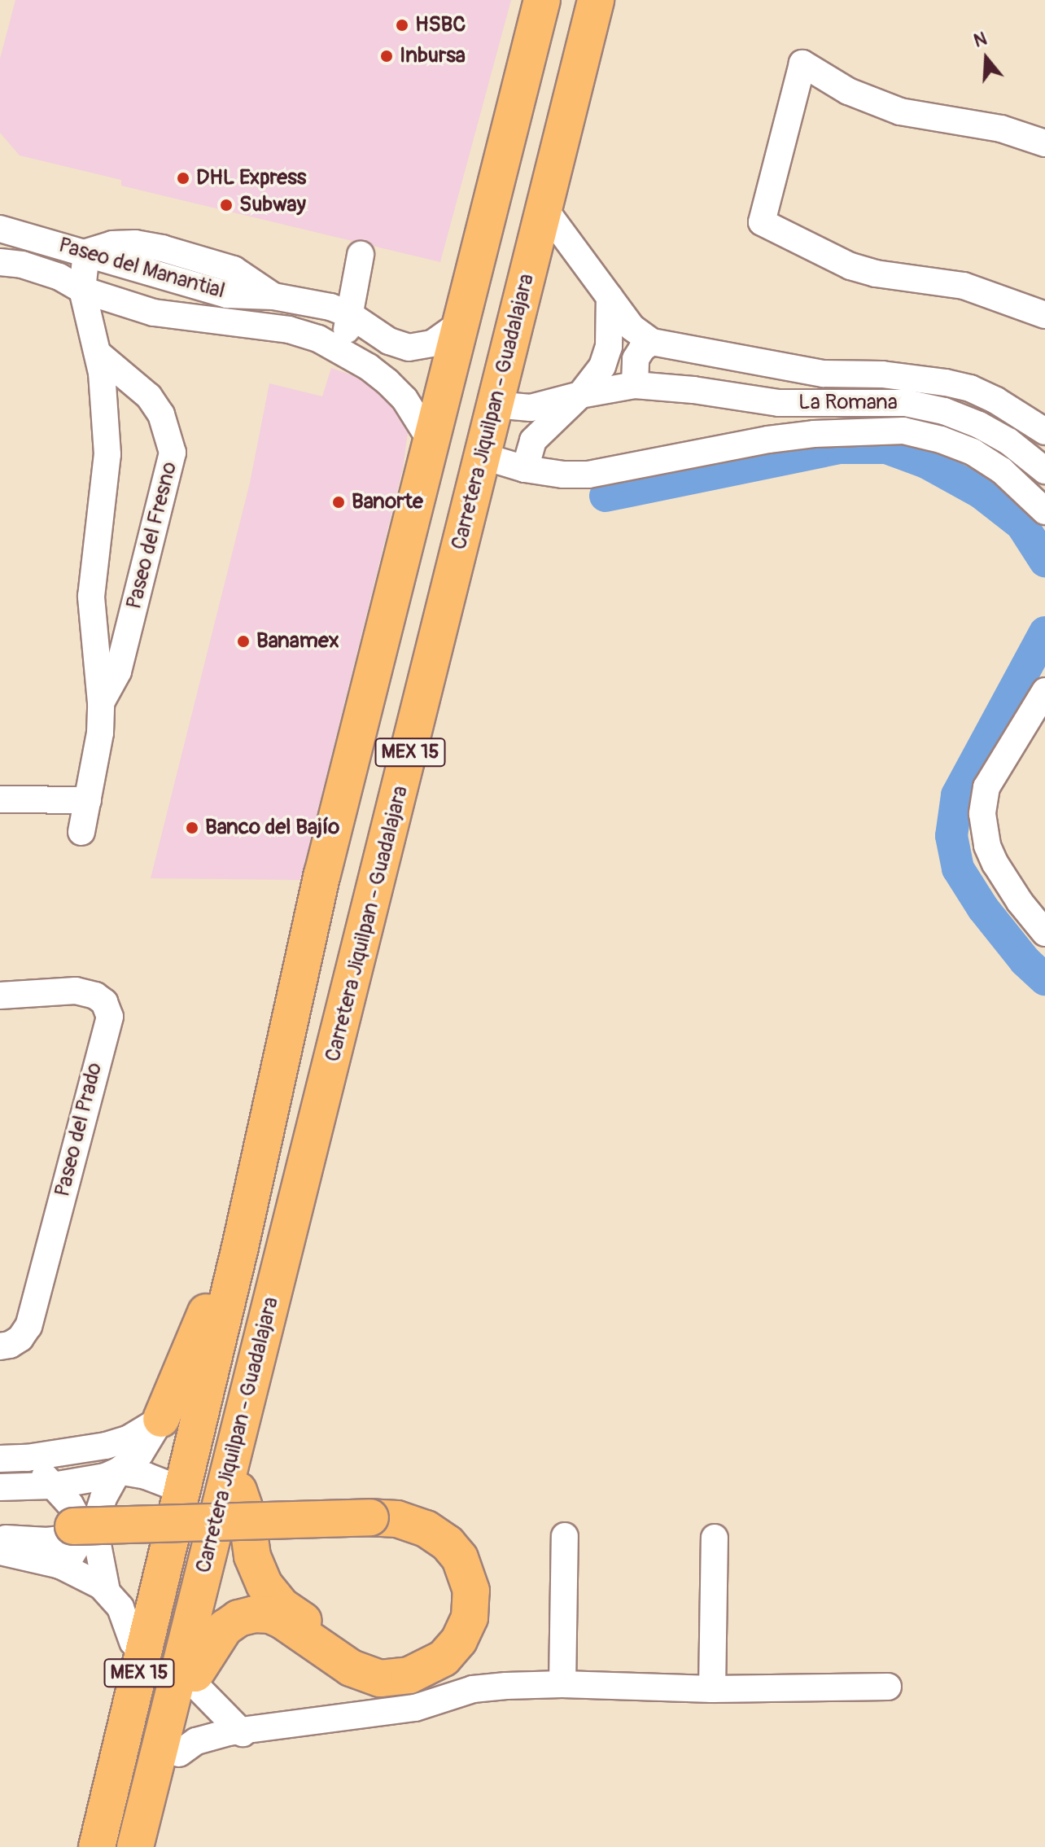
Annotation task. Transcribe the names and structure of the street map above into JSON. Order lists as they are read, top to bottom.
{
  "streets": {
    "highway": ["Carretera Jiquilpan - Guadalajara", "MEX 15"],
    "street": [
      "Paseo del Manantial",
      "La Romana",
      "Paseo del Fresno",
      "Paseo del Prado"
    ]
  },
  "crossings": [
    ["Paseo del Manantial", "Carretera Jiquilpan - Guadalajara"],
    ["Paseo del Manantial", "Paseo del Fresno"],
    ["La Romana", "Carretera Jiquilpan - Guadalajara"]
  ],
  "places": [
    "HSBC",
    "Inbursa",
    "DHL Express",
    "Subway",
    "Banorte",
    "Banamex",
    "Banco del Bajío"
  ],
  "north": "top"
}
